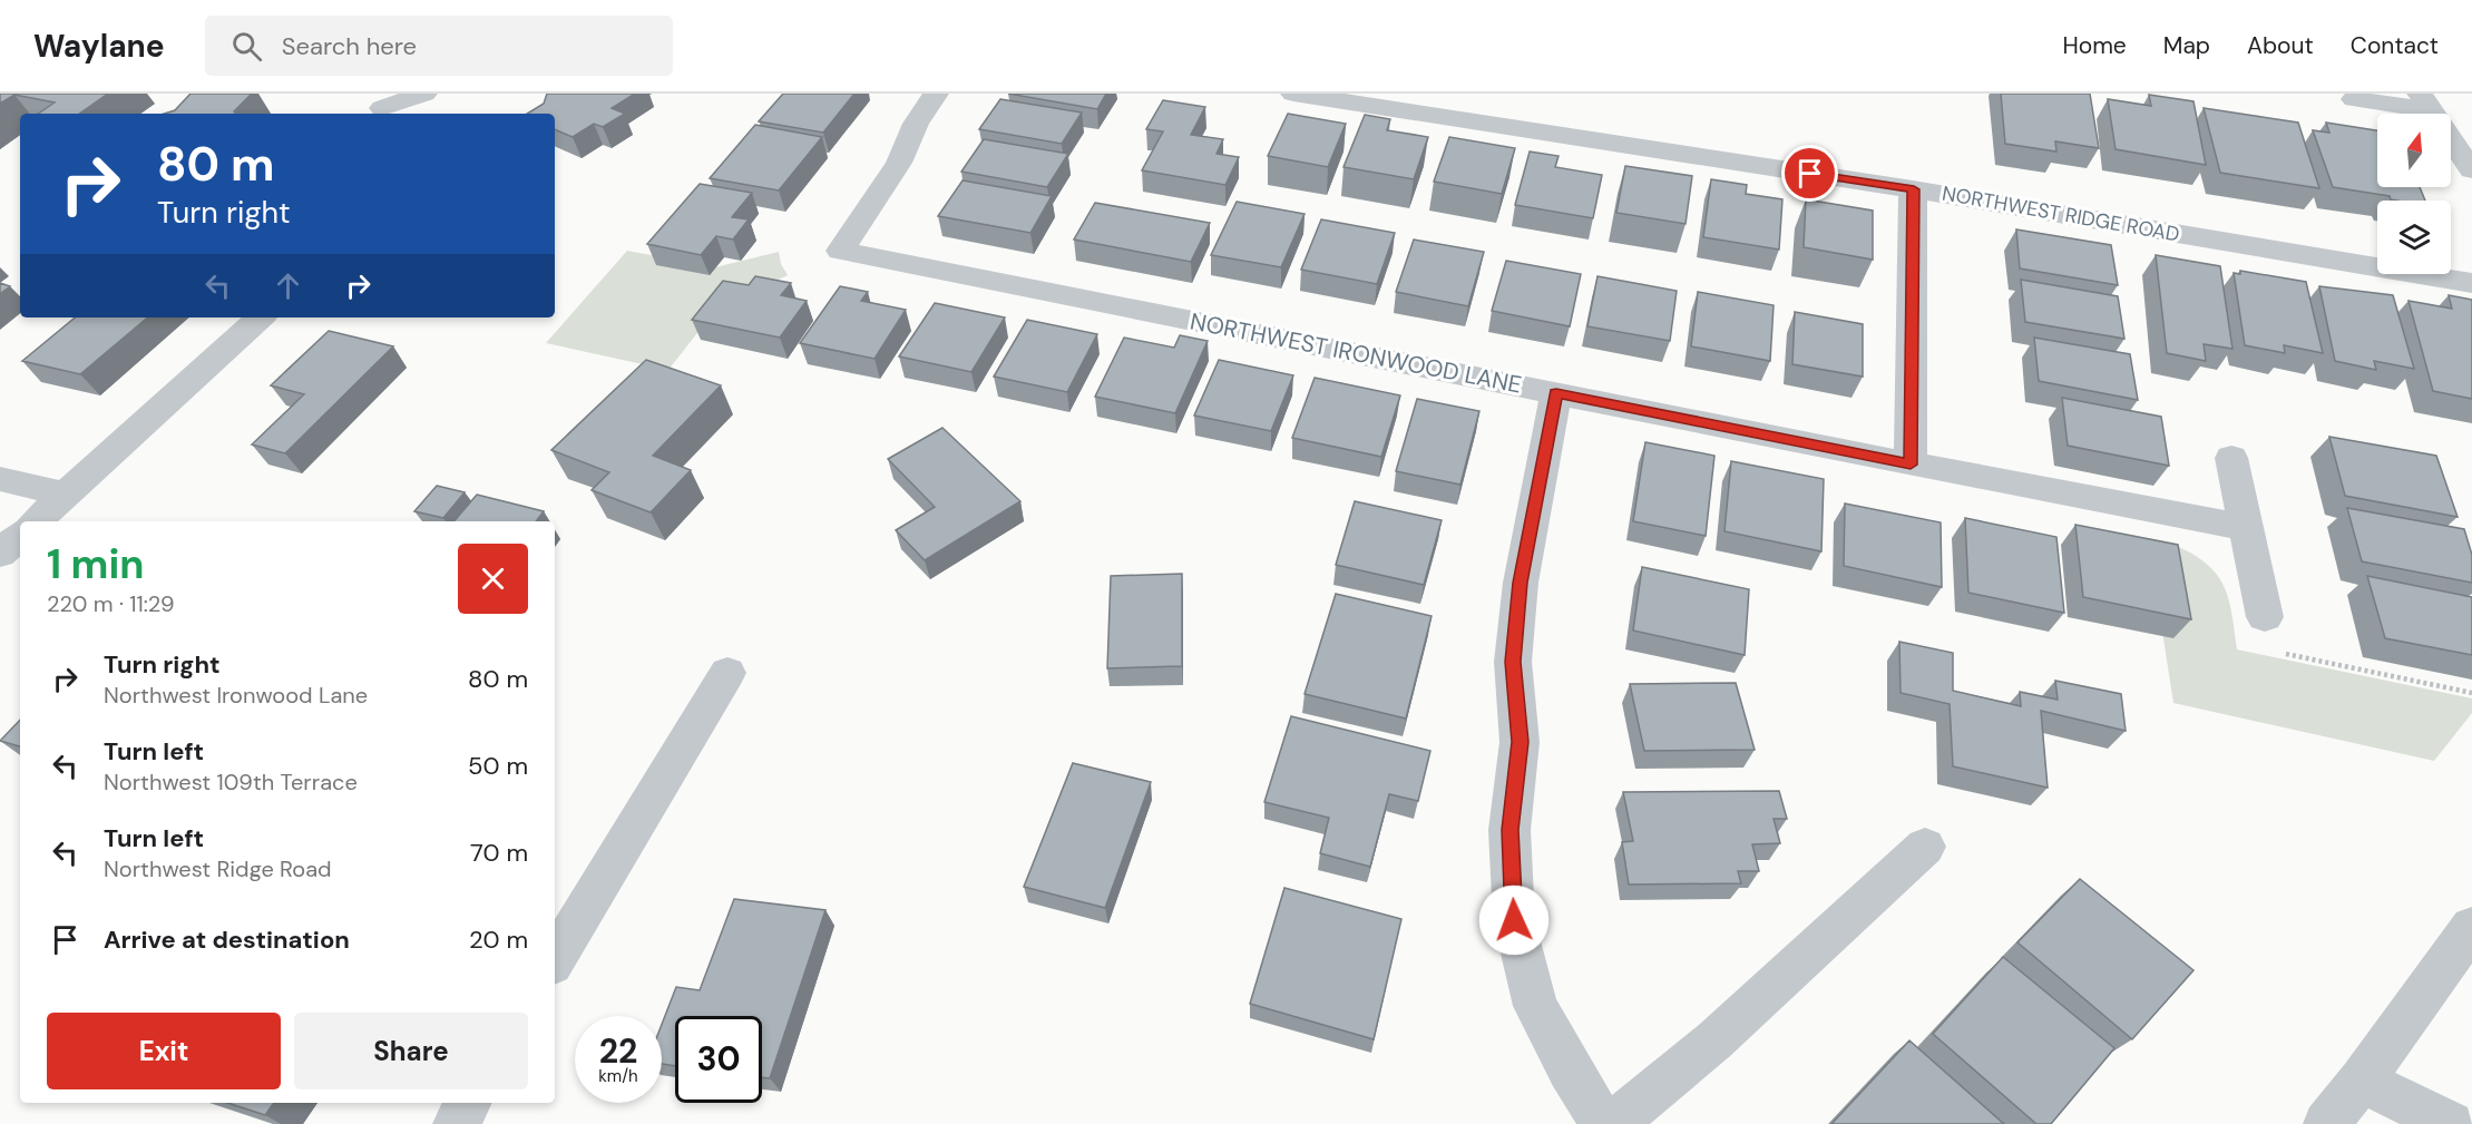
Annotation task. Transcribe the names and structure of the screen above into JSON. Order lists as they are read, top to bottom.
{
  "streets": {
    "street": ["NORTHWEST RIDGE ROAD", "NORTHWEST IRONWOOD LANE"]
  },
  "north": "top",
  "page": {
    "header": "Waylane",
    "search": "Search here",
    "nav": [
      "Home",
      "Map",
      "About",
      "Contact"
    ],
    "turn": ["80 m", "Turn right"],
    "heading": ["1 min", "220 m · 11:29"],
    "list": [
      {
        "name": "Turn right",
        "note": "Northwest Ironwood Lane",
        "value": "80 m"
      },
      {
        "name": "Turn left",
        "note": "Northwest 109th Terrace",
        "value": "50 m"
      },
      {
        "name": "Turn left",
        "note": "Northwest Ridge Road",
        "value": "70 m"
      },
      {
        "name": "Arrive at destination",
        "value": "20 m"
      }
    ],
    "buttons": ["Exit", "Share"],
    "speed": "22 km/h",
    "limit": "30"
  }
}
